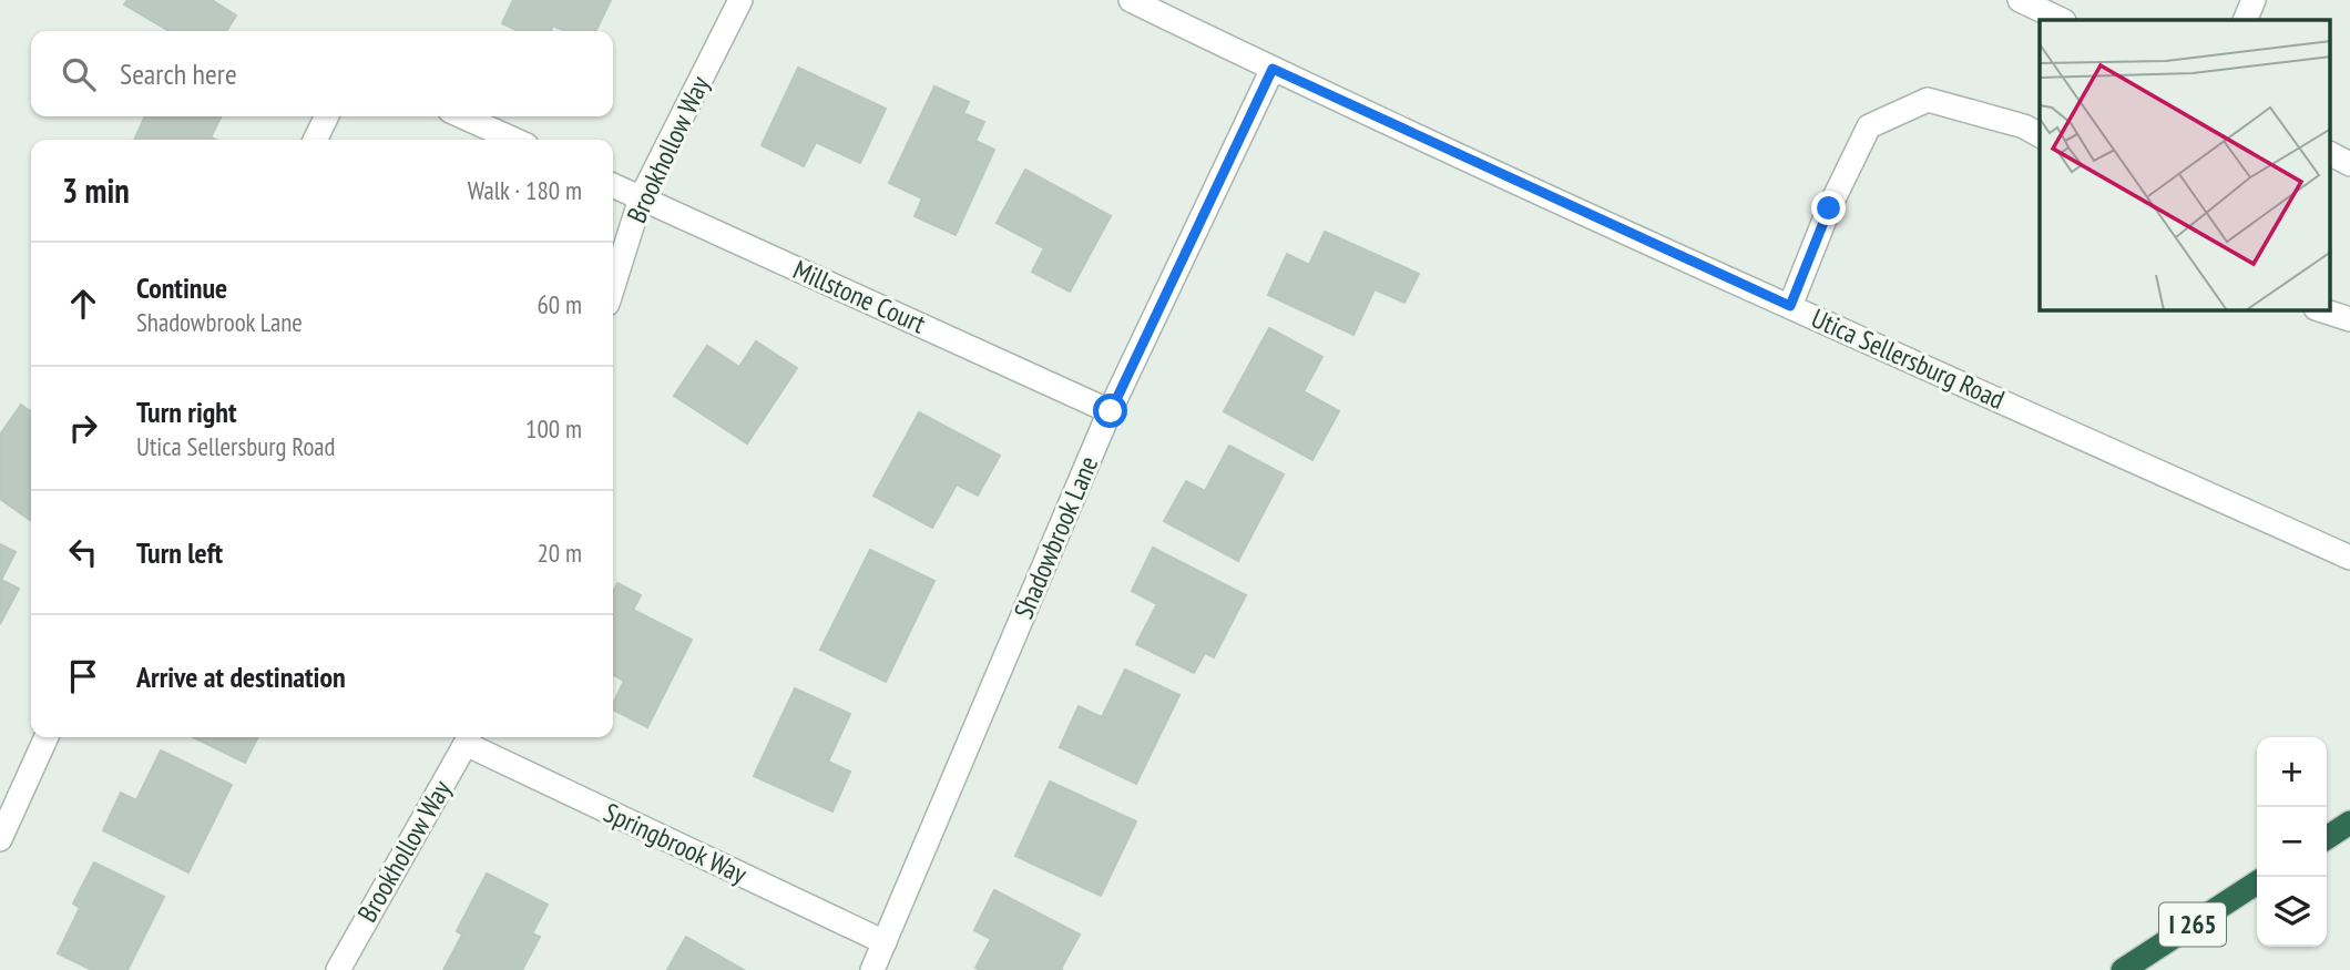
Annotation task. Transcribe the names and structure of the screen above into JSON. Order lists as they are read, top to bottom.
{
  "streets": {
    "highway": ["I 265"],
    "street": [
      "Brookhollow Way",
      "Millstone Court",
      "Utica Sellersburg Road",
      "Shadowbrook Lane",
      "Springbrook Way"
    ]
  },
  "crossings": [
    ["Brookhollow Way", "Millstone Court"],
    ["Brookhollow Way", "Springbrook Way"],
    ["Millstone Court", "Shadowbrook Lane"],
    ["Utica Sellersburg Road", "Shadowbrook Lane"],
    ["Shadowbrook Lane", "Springbrook Way"]
  ],
  "page": {
    "search": "Search here",
    "heading": ["3 min", "Walk · 180 m"],
    "list": [
      ["Continue", "Shadowbrook Lane", "60 m"],
      ["Turn right", "Utica Sellersburg Road", "100 m"],
      ["Turn left", "20 m"],
      "Arrive at destination"
    ],
    "map_buttons": ["+", "−"]
  }
}
